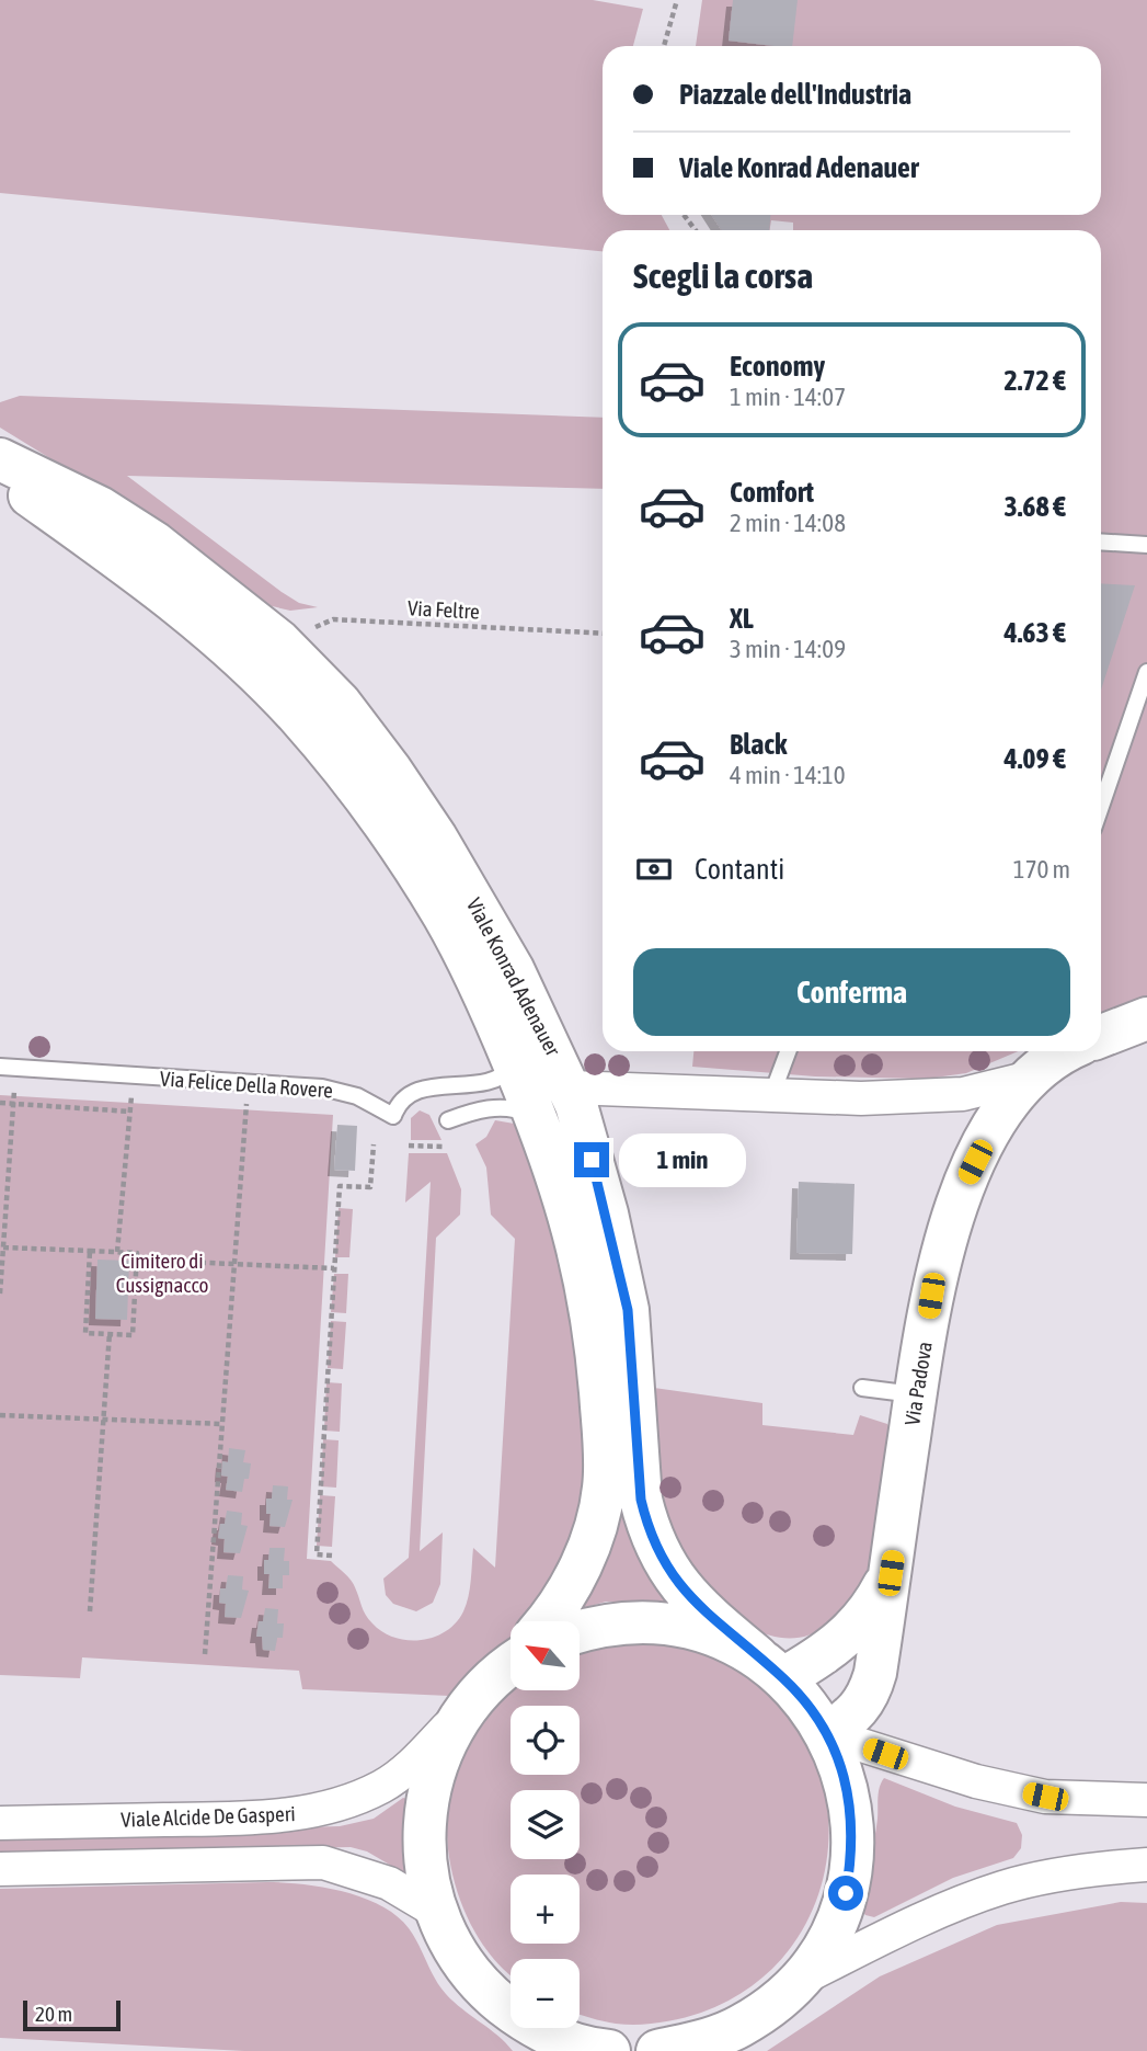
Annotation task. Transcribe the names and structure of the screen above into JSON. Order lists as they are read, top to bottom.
{
  "streets": {
    "main road": ["Viale Konrad Adenauer", "Via Padova"],
    "street": ["Viale Alcide De Gasperi"],
    "lane": ["Via Felice Della Rovere"],
    "path": ["Via Feltre"]
  },
  "crossings": [
    ["Via Feltre", "Viale Konrad Adenauer"],
    ["Viale Konrad Adenauer", "Via Felice Della Rovere"],
    ["Viale Konrad Adenauer", "Via Padova"]
  ],
  "parks": ["Cimitero di Cussignacco"],
  "scale_bar": "20 m",
  "north": "top left",
  "page": {
    "banner": ["Piazzale dell'Industria", "Viale Konrad Adenauer"],
    "heading": "Scegli la corsa",
    "list": [
      {
        "name": "Economy",
        "note": "1 min · 14:07",
        "value": "2.72 €"
      },
      {
        "name": "Comfort",
        "note": "2 min · 14:08",
        "value": "3.68 €"
      },
      {
        "name": "XL",
        "note": "3 min · 14:09",
        "value": "4.63 €"
      },
      {
        "name": "Black",
        "note": "4 min · 14:10",
        "value": "4.09 €"
      }
    ],
    "pay": ["Contanti", "170 m"],
    "buttons": "Conferma",
    "bubble": "1 min",
    "map_buttons": ["+", "−"],
    "scale": "20 m"
  }
}
